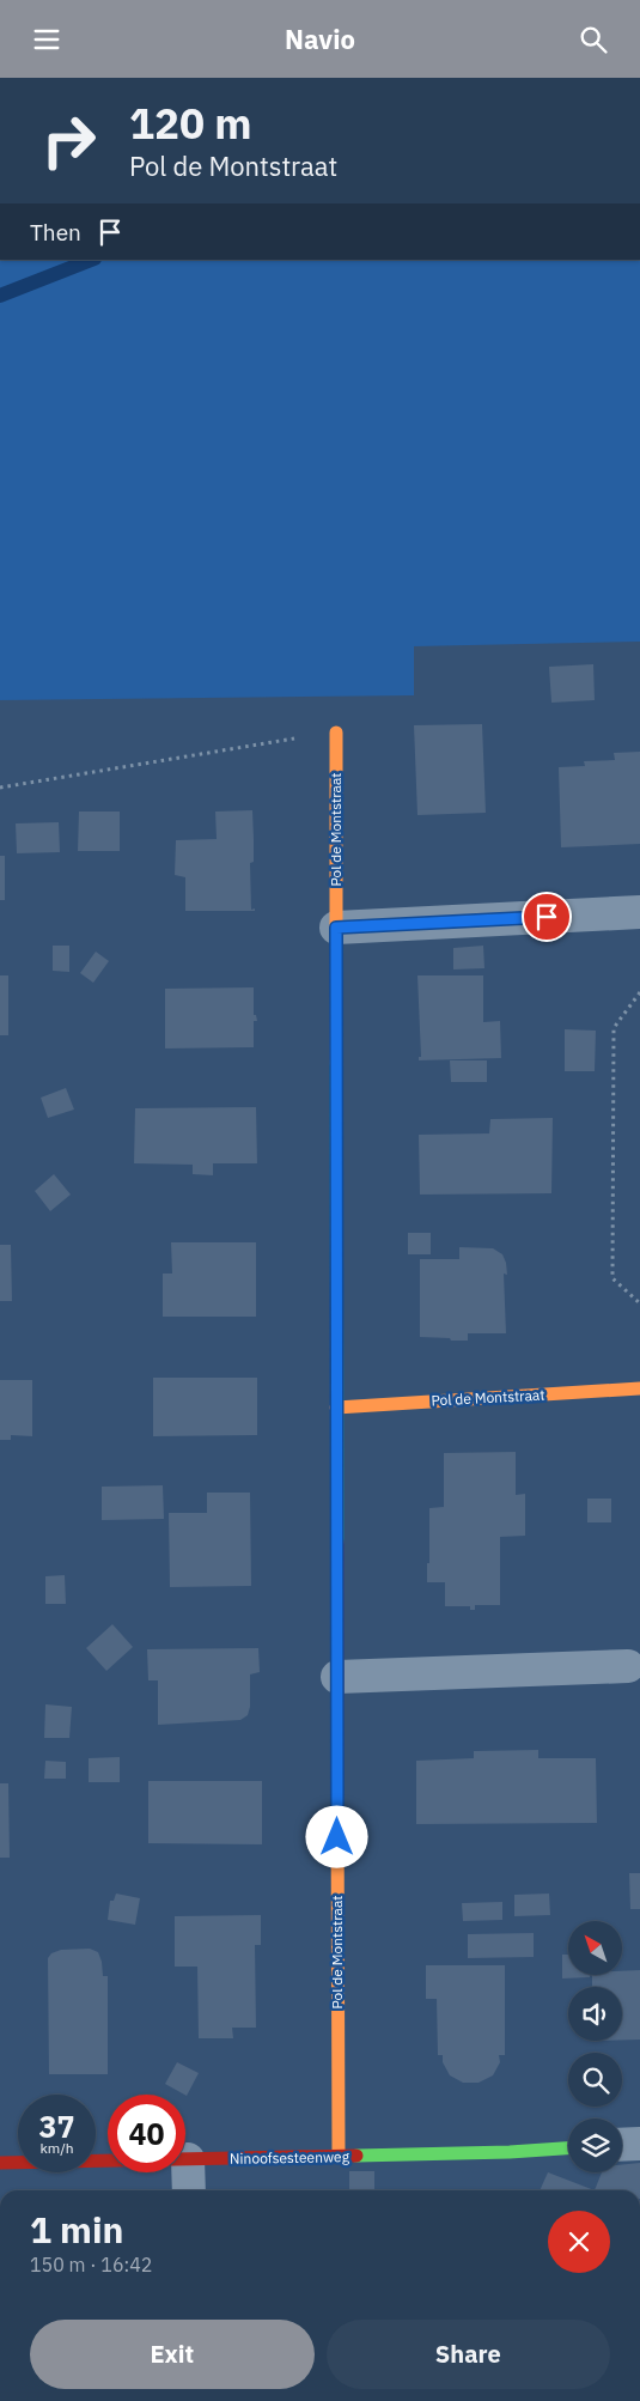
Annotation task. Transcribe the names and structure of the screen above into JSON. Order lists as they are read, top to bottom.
{
  "streets": {
    "street": ["Pol de Montstraat", "Ninoofsesteenweg"]
  },
  "crossings": [
    ["Pol de Montstraat", "Ninoofsesteenweg"]
  ],
  "north": "top left",
  "page": {
    "header": "Navio",
    "turn": ["120 m", "Pol de Montstraat"],
    "then": "Then",
    "speed": "37 km/h",
    "limit": "40",
    "heading": ["1 min", "150 m · 16:42"],
    "buttons": ["Exit", "Share"]
  }
}
